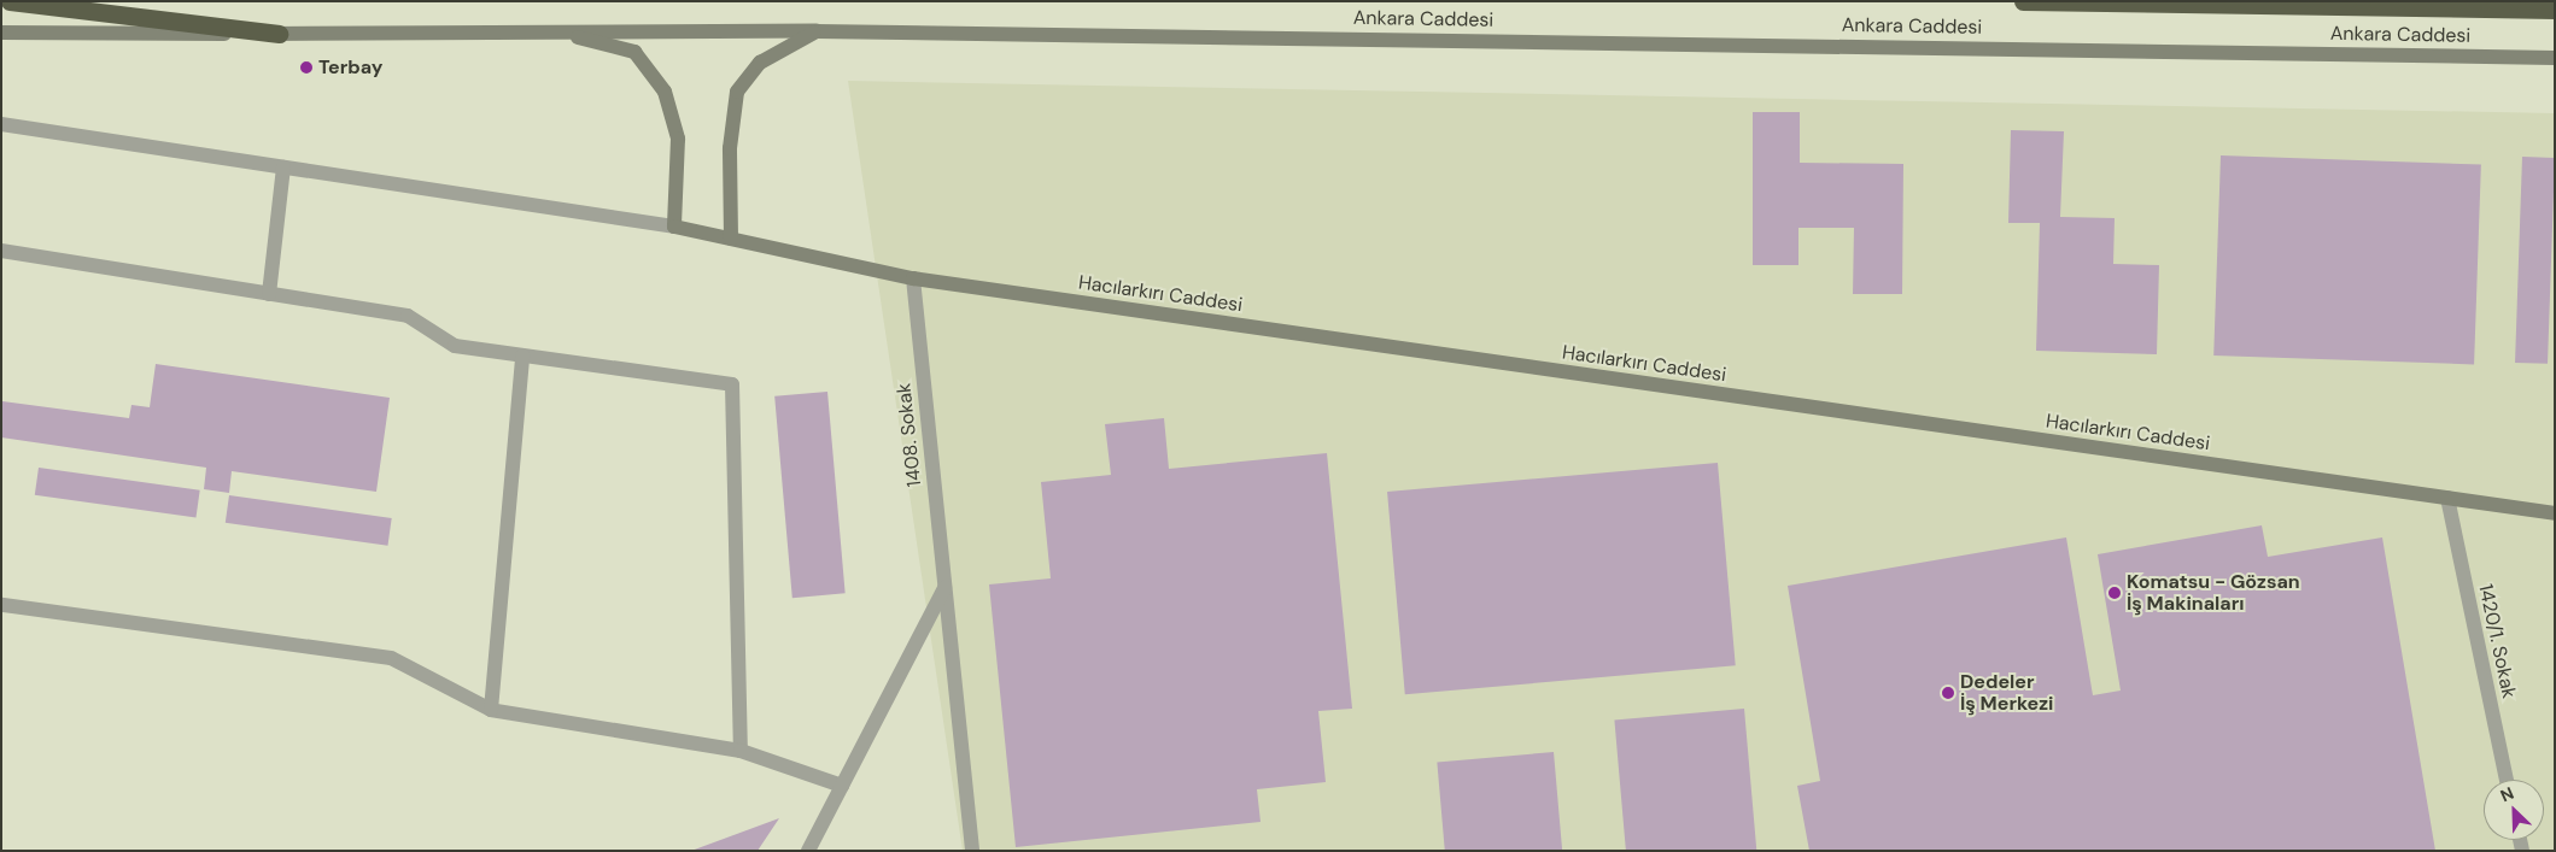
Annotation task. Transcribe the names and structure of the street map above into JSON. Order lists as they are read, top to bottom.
{
  "streets": {
    "highway": ["Ankara Caddesi"],
    "main road": ["Hacılarkırı Caddesi"],
    "street": ["1408. Sokak", "1420/1. Sokak"]
  },
  "crossings": [
    ["Hacılarkırı Caddesi", "1408. Sokak"],
    ["Hacılarkırı Caddesi", "1420/1. Sokak"]
  ],
  "places": ["Terbay", "Komatsu - Gözsan İş Makinaları", "Dedeler İş Merkezi"],
  "north": "top left"
}
